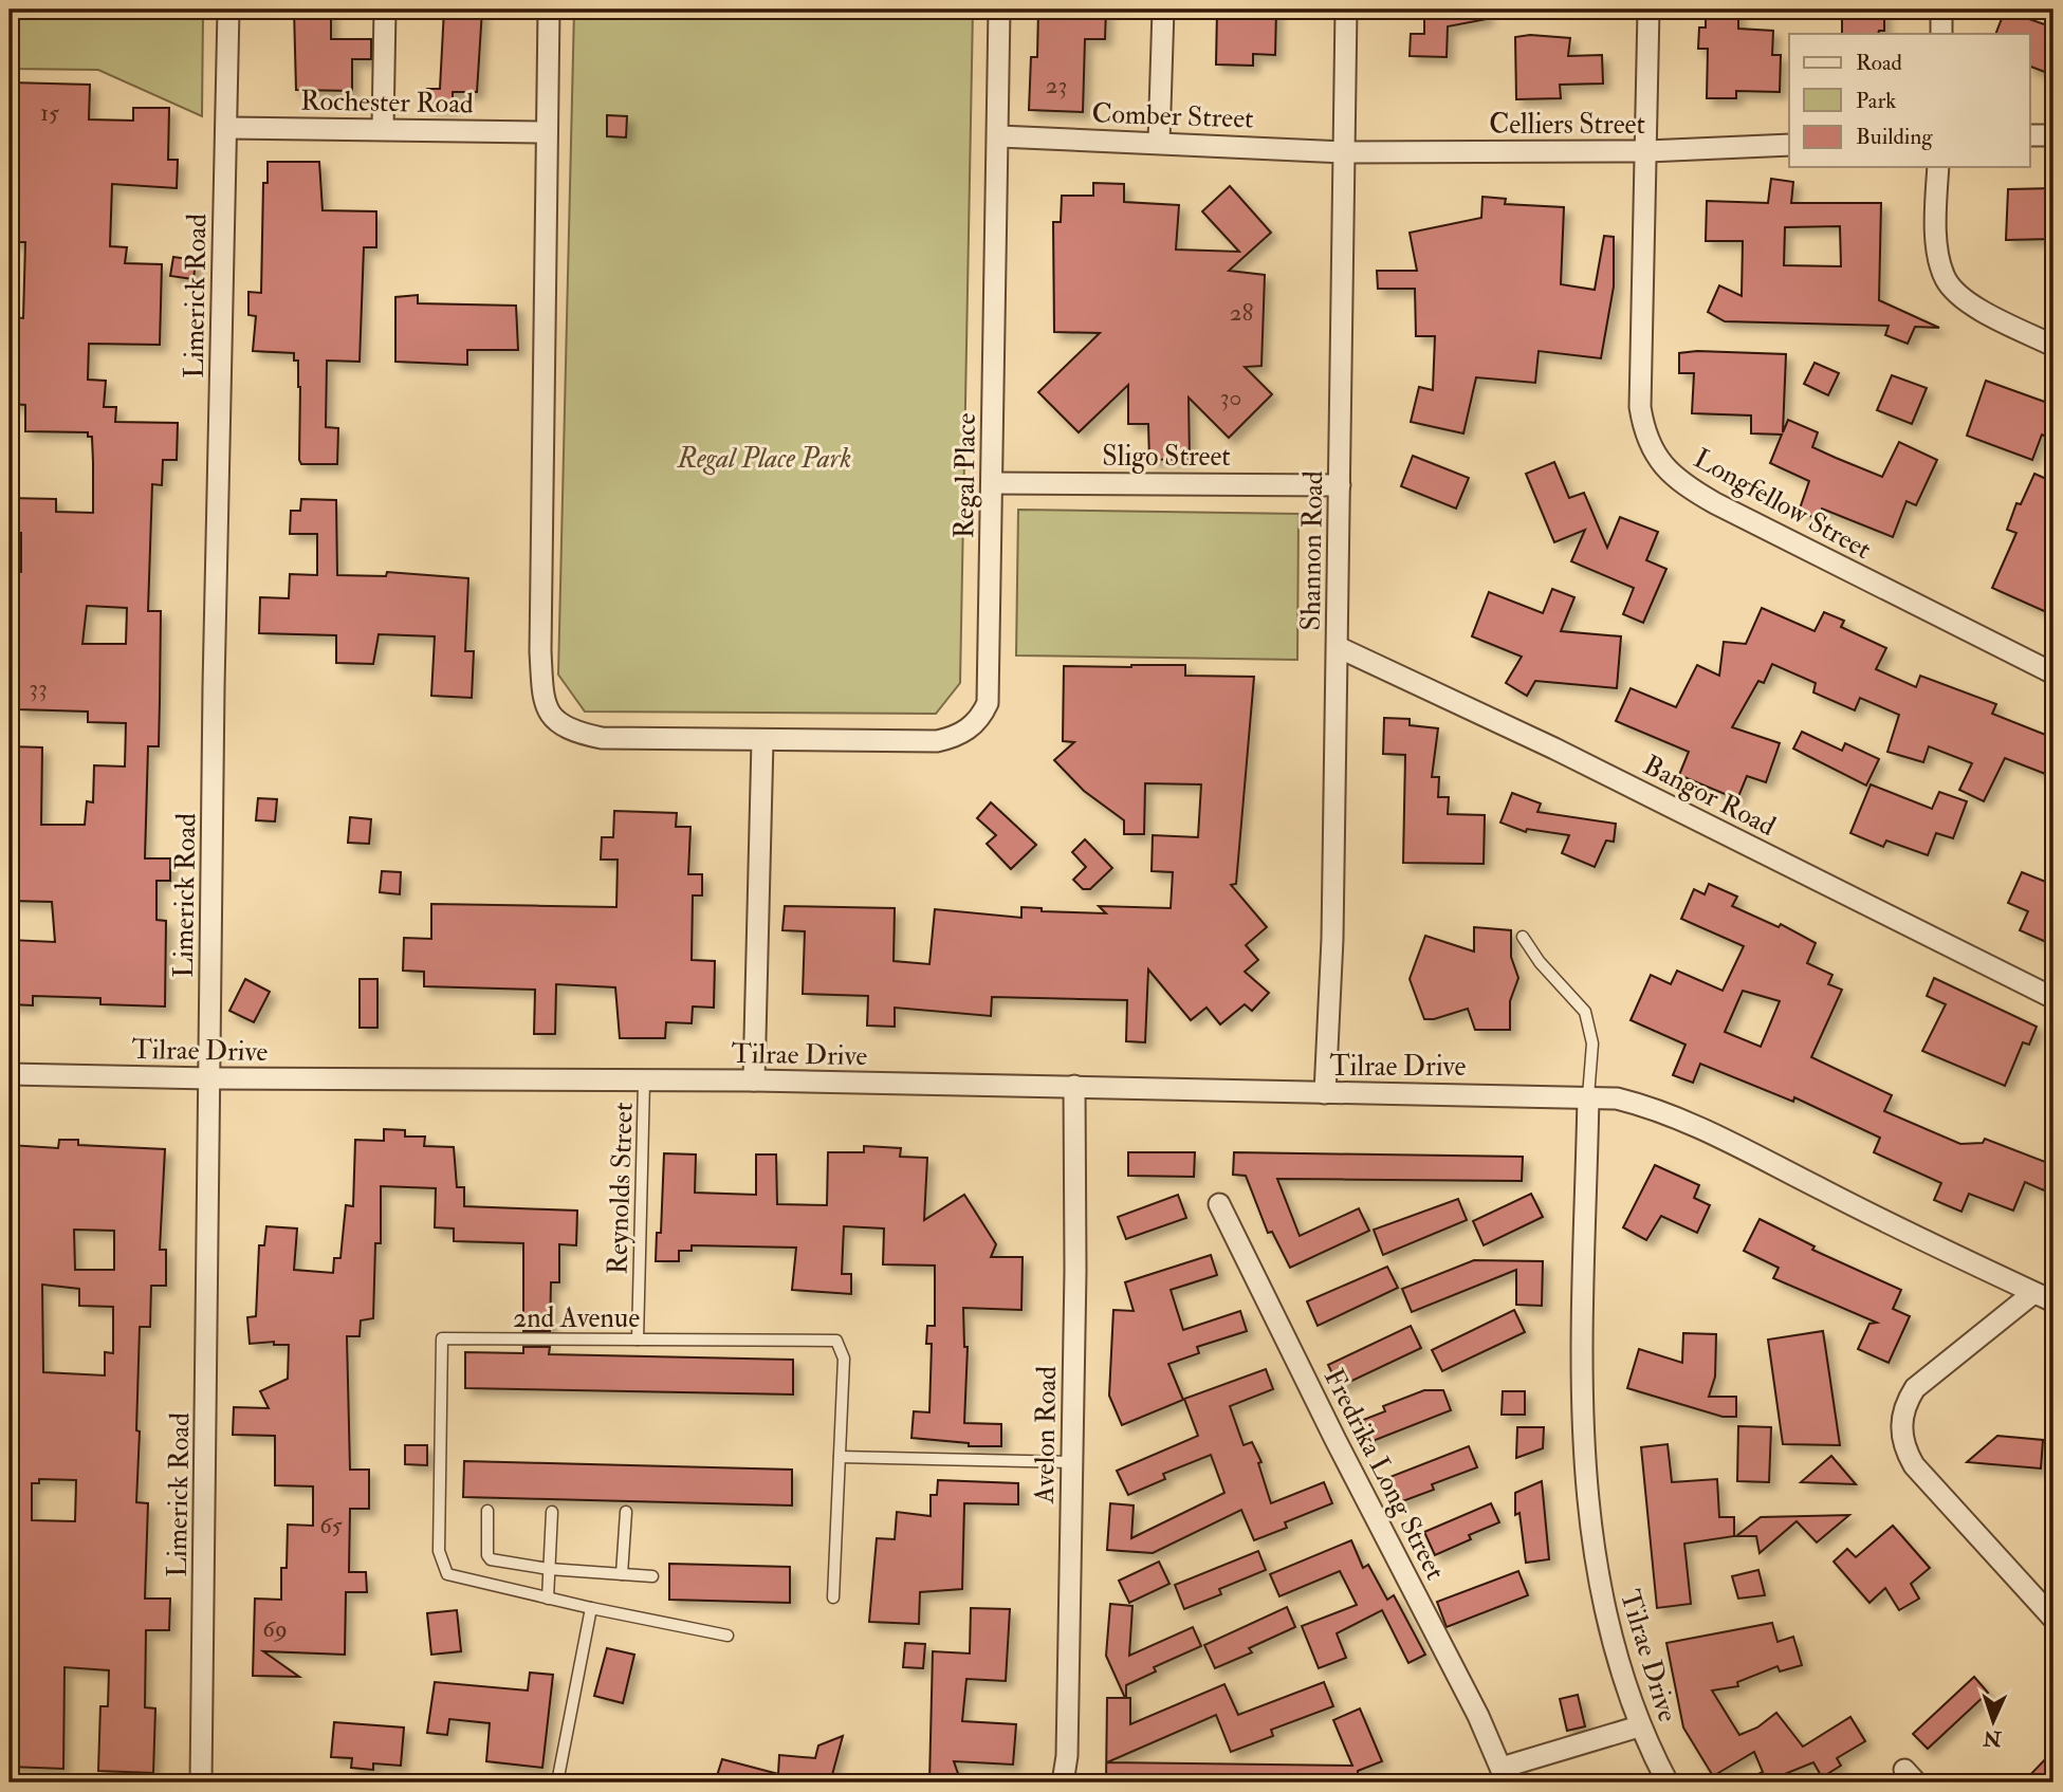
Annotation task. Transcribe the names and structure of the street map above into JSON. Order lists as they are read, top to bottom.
{
  "streets": {
    "street": [
      "Rochester Road",
      "Comber Street",
      "Celliers Street",
      "Limerick Road",
      "Sligo Street",
      "Regal Place",
      "Longfellow Street",
      "Shannon Road",
      "Bangor Road",
      "Tilrae Drive",
      "Avelon Road",
      "Fredrika Long Street"
    ],
    "lane": ["Reynolds Street", "2nd Avenue"]
  },
  "crossings": [
    ["Rochester Road", "Limerick Road"],
    ["Rochester Road", "Regal Place"],
    ["Comber Street", "Celliers Street"],
    ["Comber Street", "Regal Place"],
    ["Comber Street", "Shannon Road"],
    ["Celliers Street", "Longfellow Street"],
    ["Celliers Street", "Shannon Road"],
    ["Limerick Road", "Tilrae Drive"],
    ["Sligo Street", "Regal Place"],
    ["Sligo Street", "Shannon Road"],
    ["Shannon Road", "Bangor Road"],
    ["Shannon Road", "Tilrae Drive"],
    ["Tilrae Drive", "Reynolds Street"],
    ["Tilrae Drive", "Avelon Road"],
    ["Tilrae Drive", "Fredrika Long Street"],
    ["Reynolds Street", "2nd Avenue"]
  ],
  "parks": ["Regal Place Park"],
  "house_numbers": [
    "23",
    "15",
    "28",
    "30",
    "33",
    "65",
    "69"
  ],
  "legend": ["Road", "Park", "Building"],
  "north": "bottom"
}
